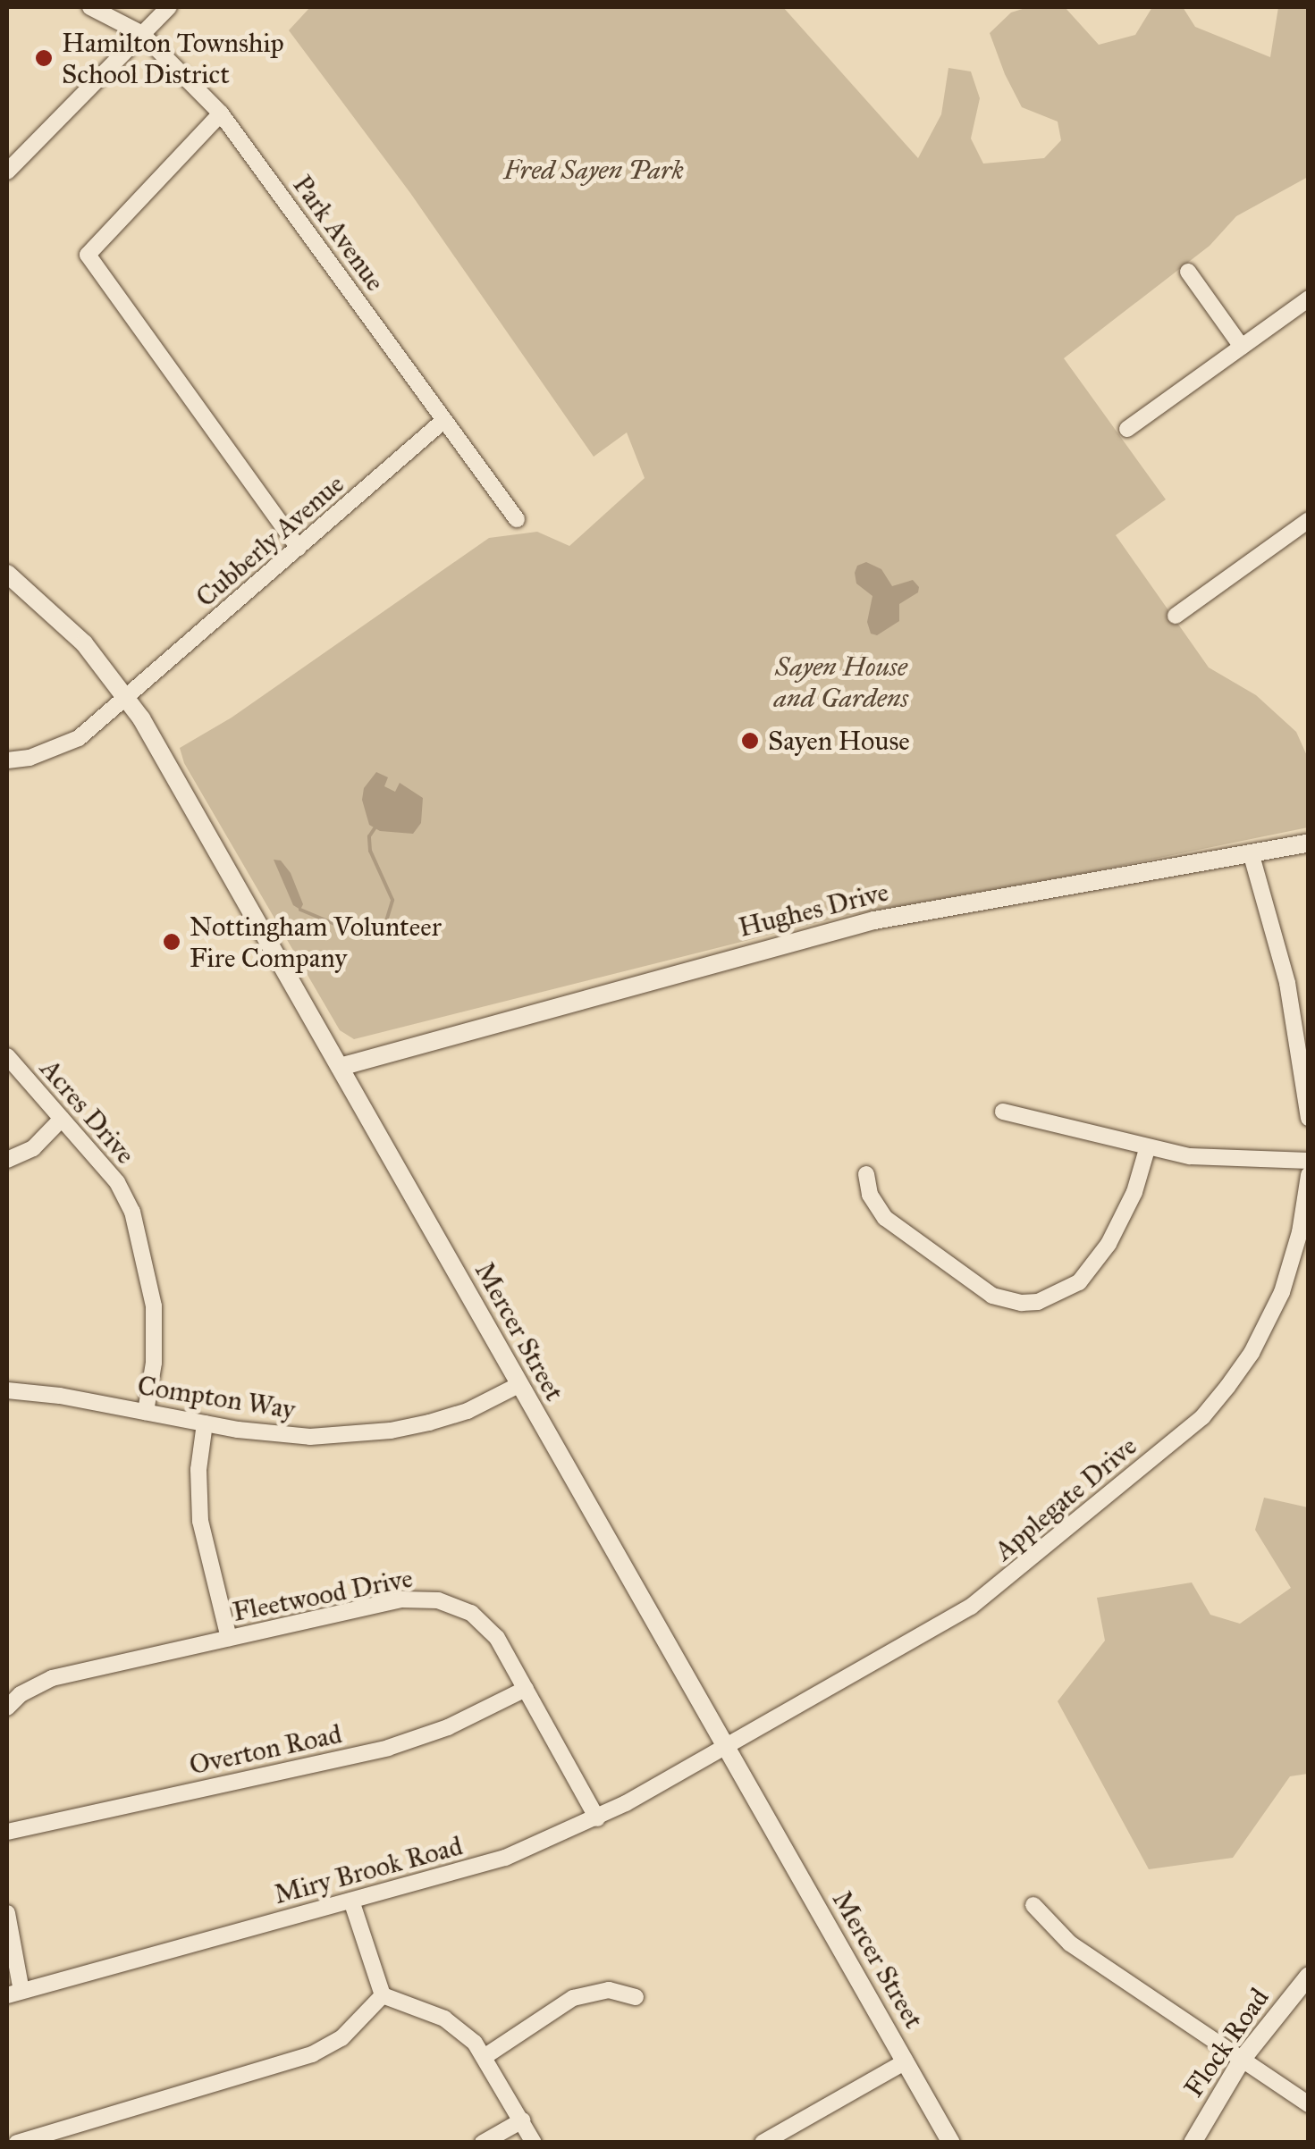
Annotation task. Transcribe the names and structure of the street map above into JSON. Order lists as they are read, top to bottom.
{
  "streets": {
    "street": [
      "Park Avenue",
      "Cubberly Avenue",
      "Hughes Drive",
      "Acres Drive",
      "Mercer Street",
      "Compton Way",
      "Applegate Drive",
      "Fleetwood Drive",
      "Overton Road",
      "Miry Brook Road",
      "Flock Road"
    ]
  },
  "crossings": [
    ["Park Avenue", "Cubberly Avenue"],
    ["Cubberly Avenue", "Mercer Street"],
    ["Hughes Drive", "Mercer Street"],
    ["Acres Drive", "Compton Way"],
    ["Mercer Street", "Compton Way"],
    ["Mercer Street", "Applegate Drive"],
    ["Mercer Street", "Miry Brook Road"],
    ["Applegate Drive", "Miry Brook Road"],
    ["Fleetwood Drive", "Overton Road"],
    ["Fleetwood Drive", "Miry Brook Road"]
  ],
  "parks": ["Fred Sayen Park", "Sayen House and Gardens"],
  "places": ["Hamilton Township School District", "Sayen House", "Nottingham Volunteer Fire Company"]
}
